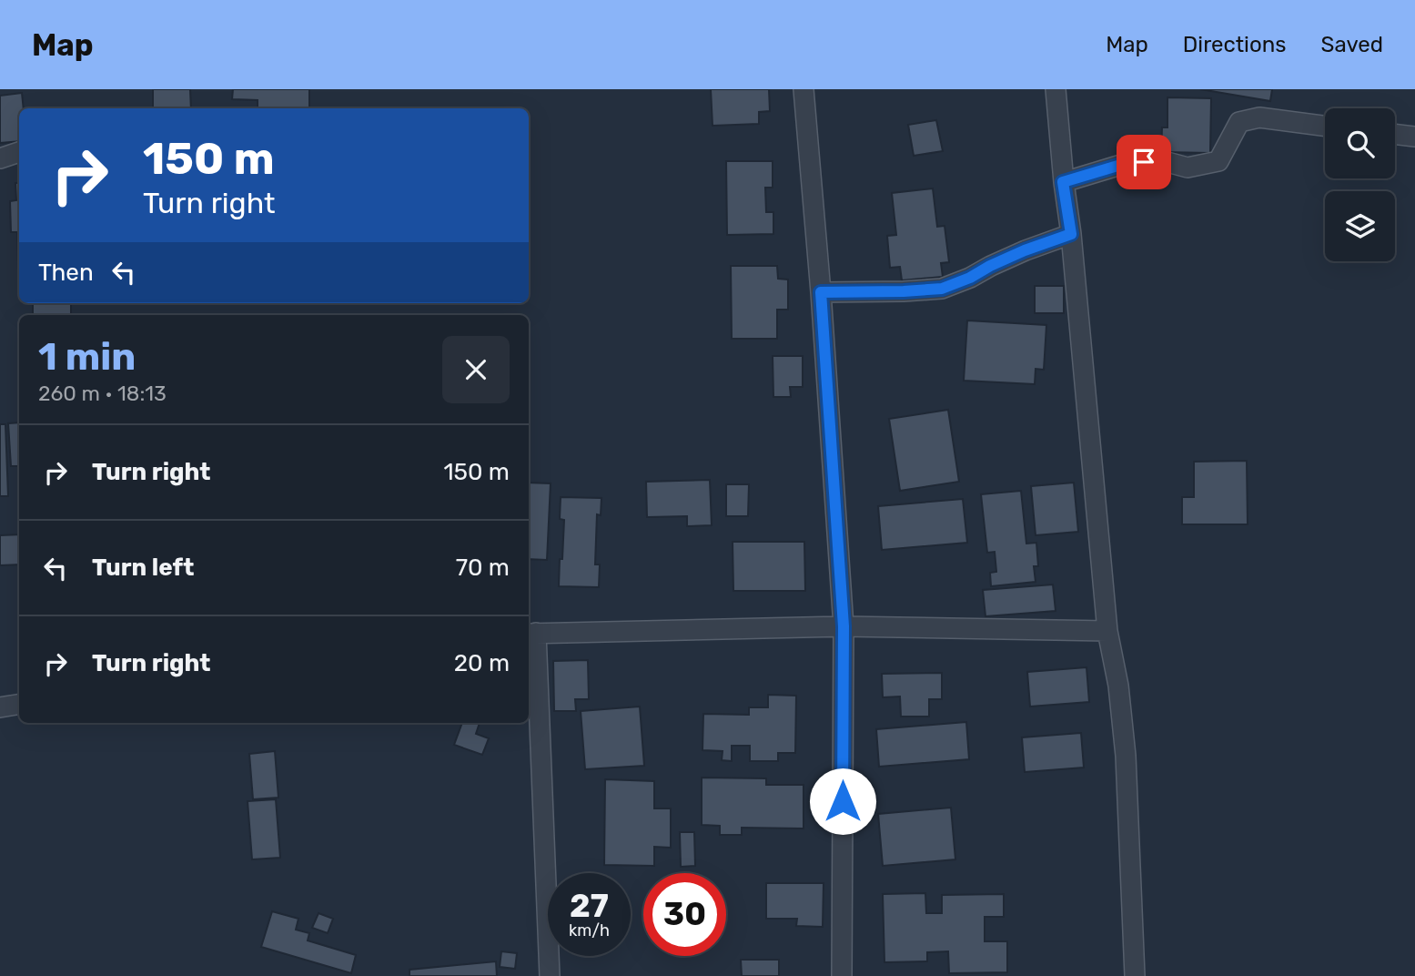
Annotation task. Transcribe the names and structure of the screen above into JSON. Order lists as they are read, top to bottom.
{
  "page": {
    "header": "Map",
    "nav": ["Map", "Directions", "Saved"],
    "turn": ["150 m", "Turn right"],
    "then": "Then",
    "heading": ["1 min", "260 m · 18:13"],
    "list": [
      {
        "name": "Turn right",
        "value": "150 m"
      },
      {
        "name": "Turn left",
        "value": "70 m"
      },
      {
        "name": "Turn right",
        "value": "20 m"
      }
    ],
    "speed": "27 km/h",
    "limit": "30"
  }
}
